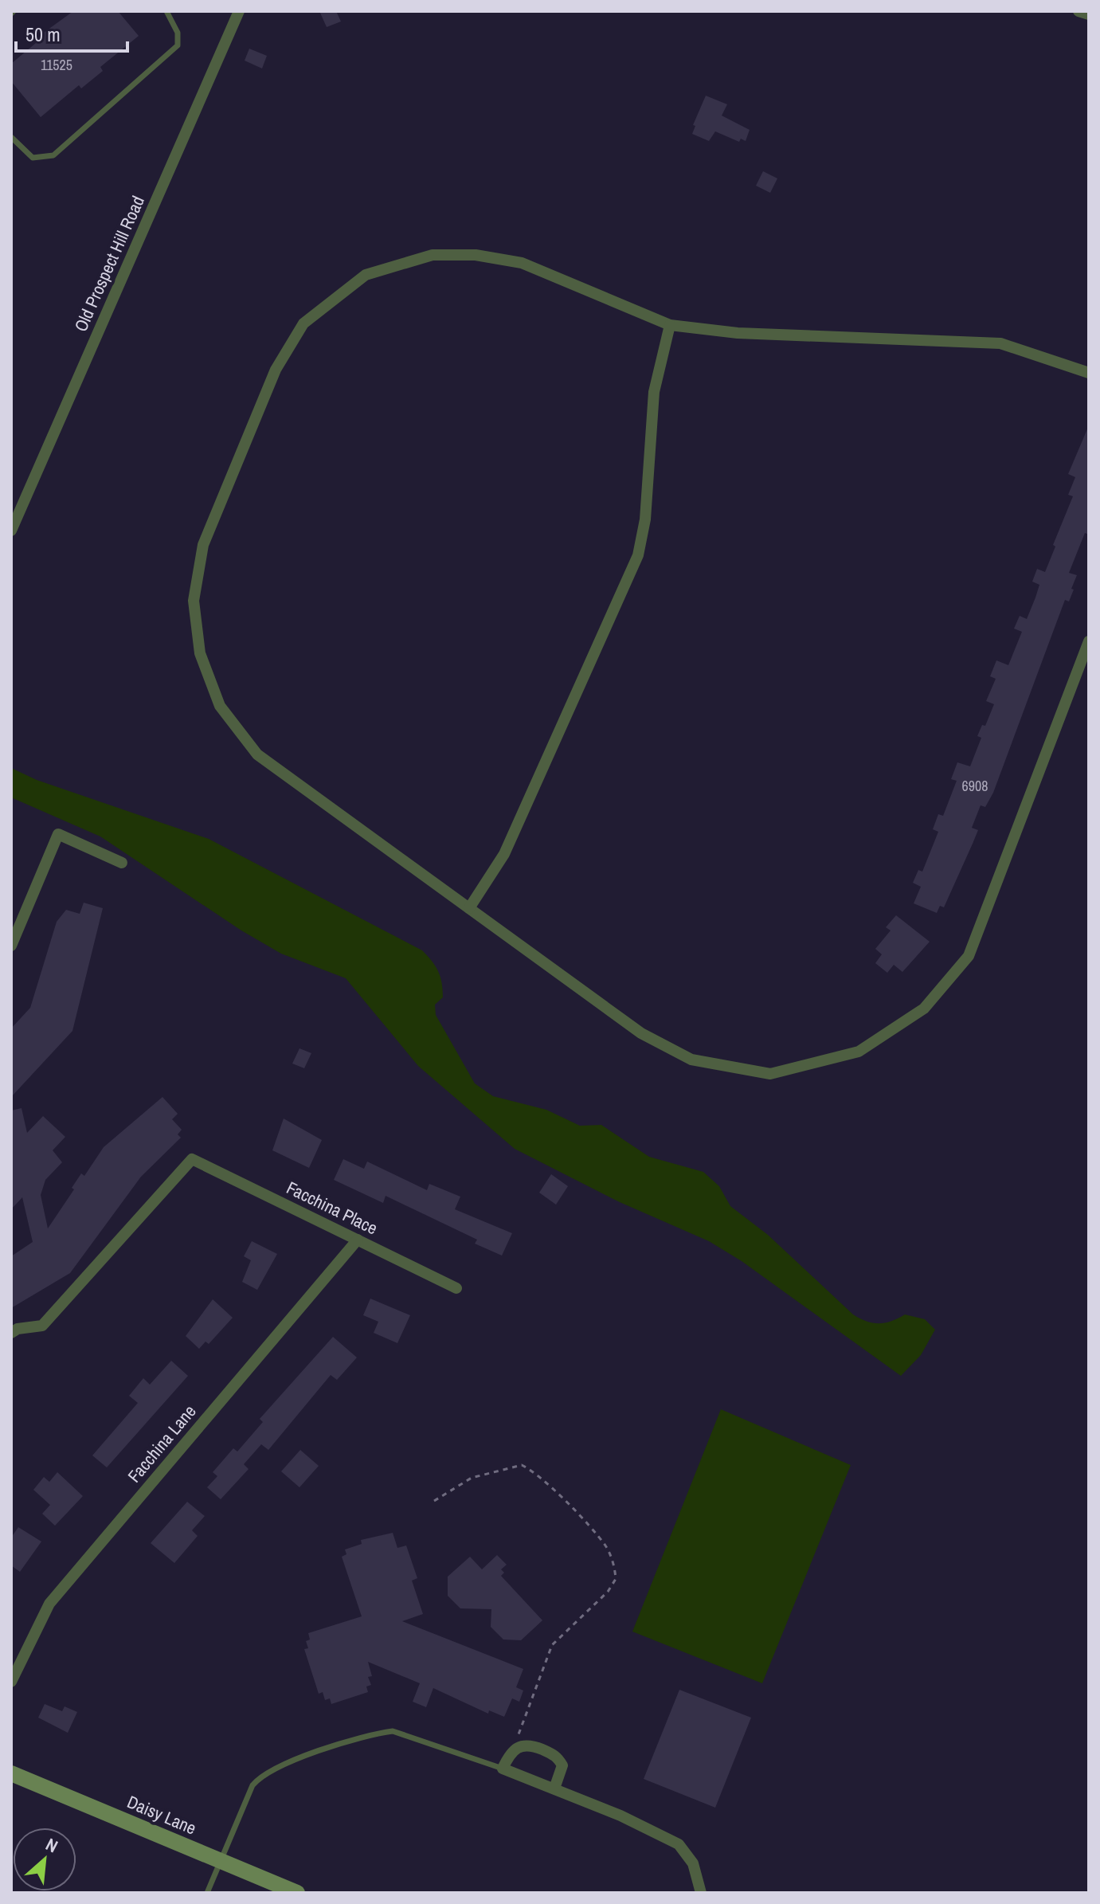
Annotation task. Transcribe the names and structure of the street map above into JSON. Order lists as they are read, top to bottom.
{
  "streets": {
    "street": [
      "Old Prospect Hill Road",
      "Facchina Place",
      "Facchina Lane",
      "Daisy Lane"
    ]
  },
  "crossings": [
    ["Facchina Place", "Facchina Lane"]
  ],
  "house_numbers": ["11525", "6908"],
  "scale_bar": "50 m",
  "north": "top right"
}
